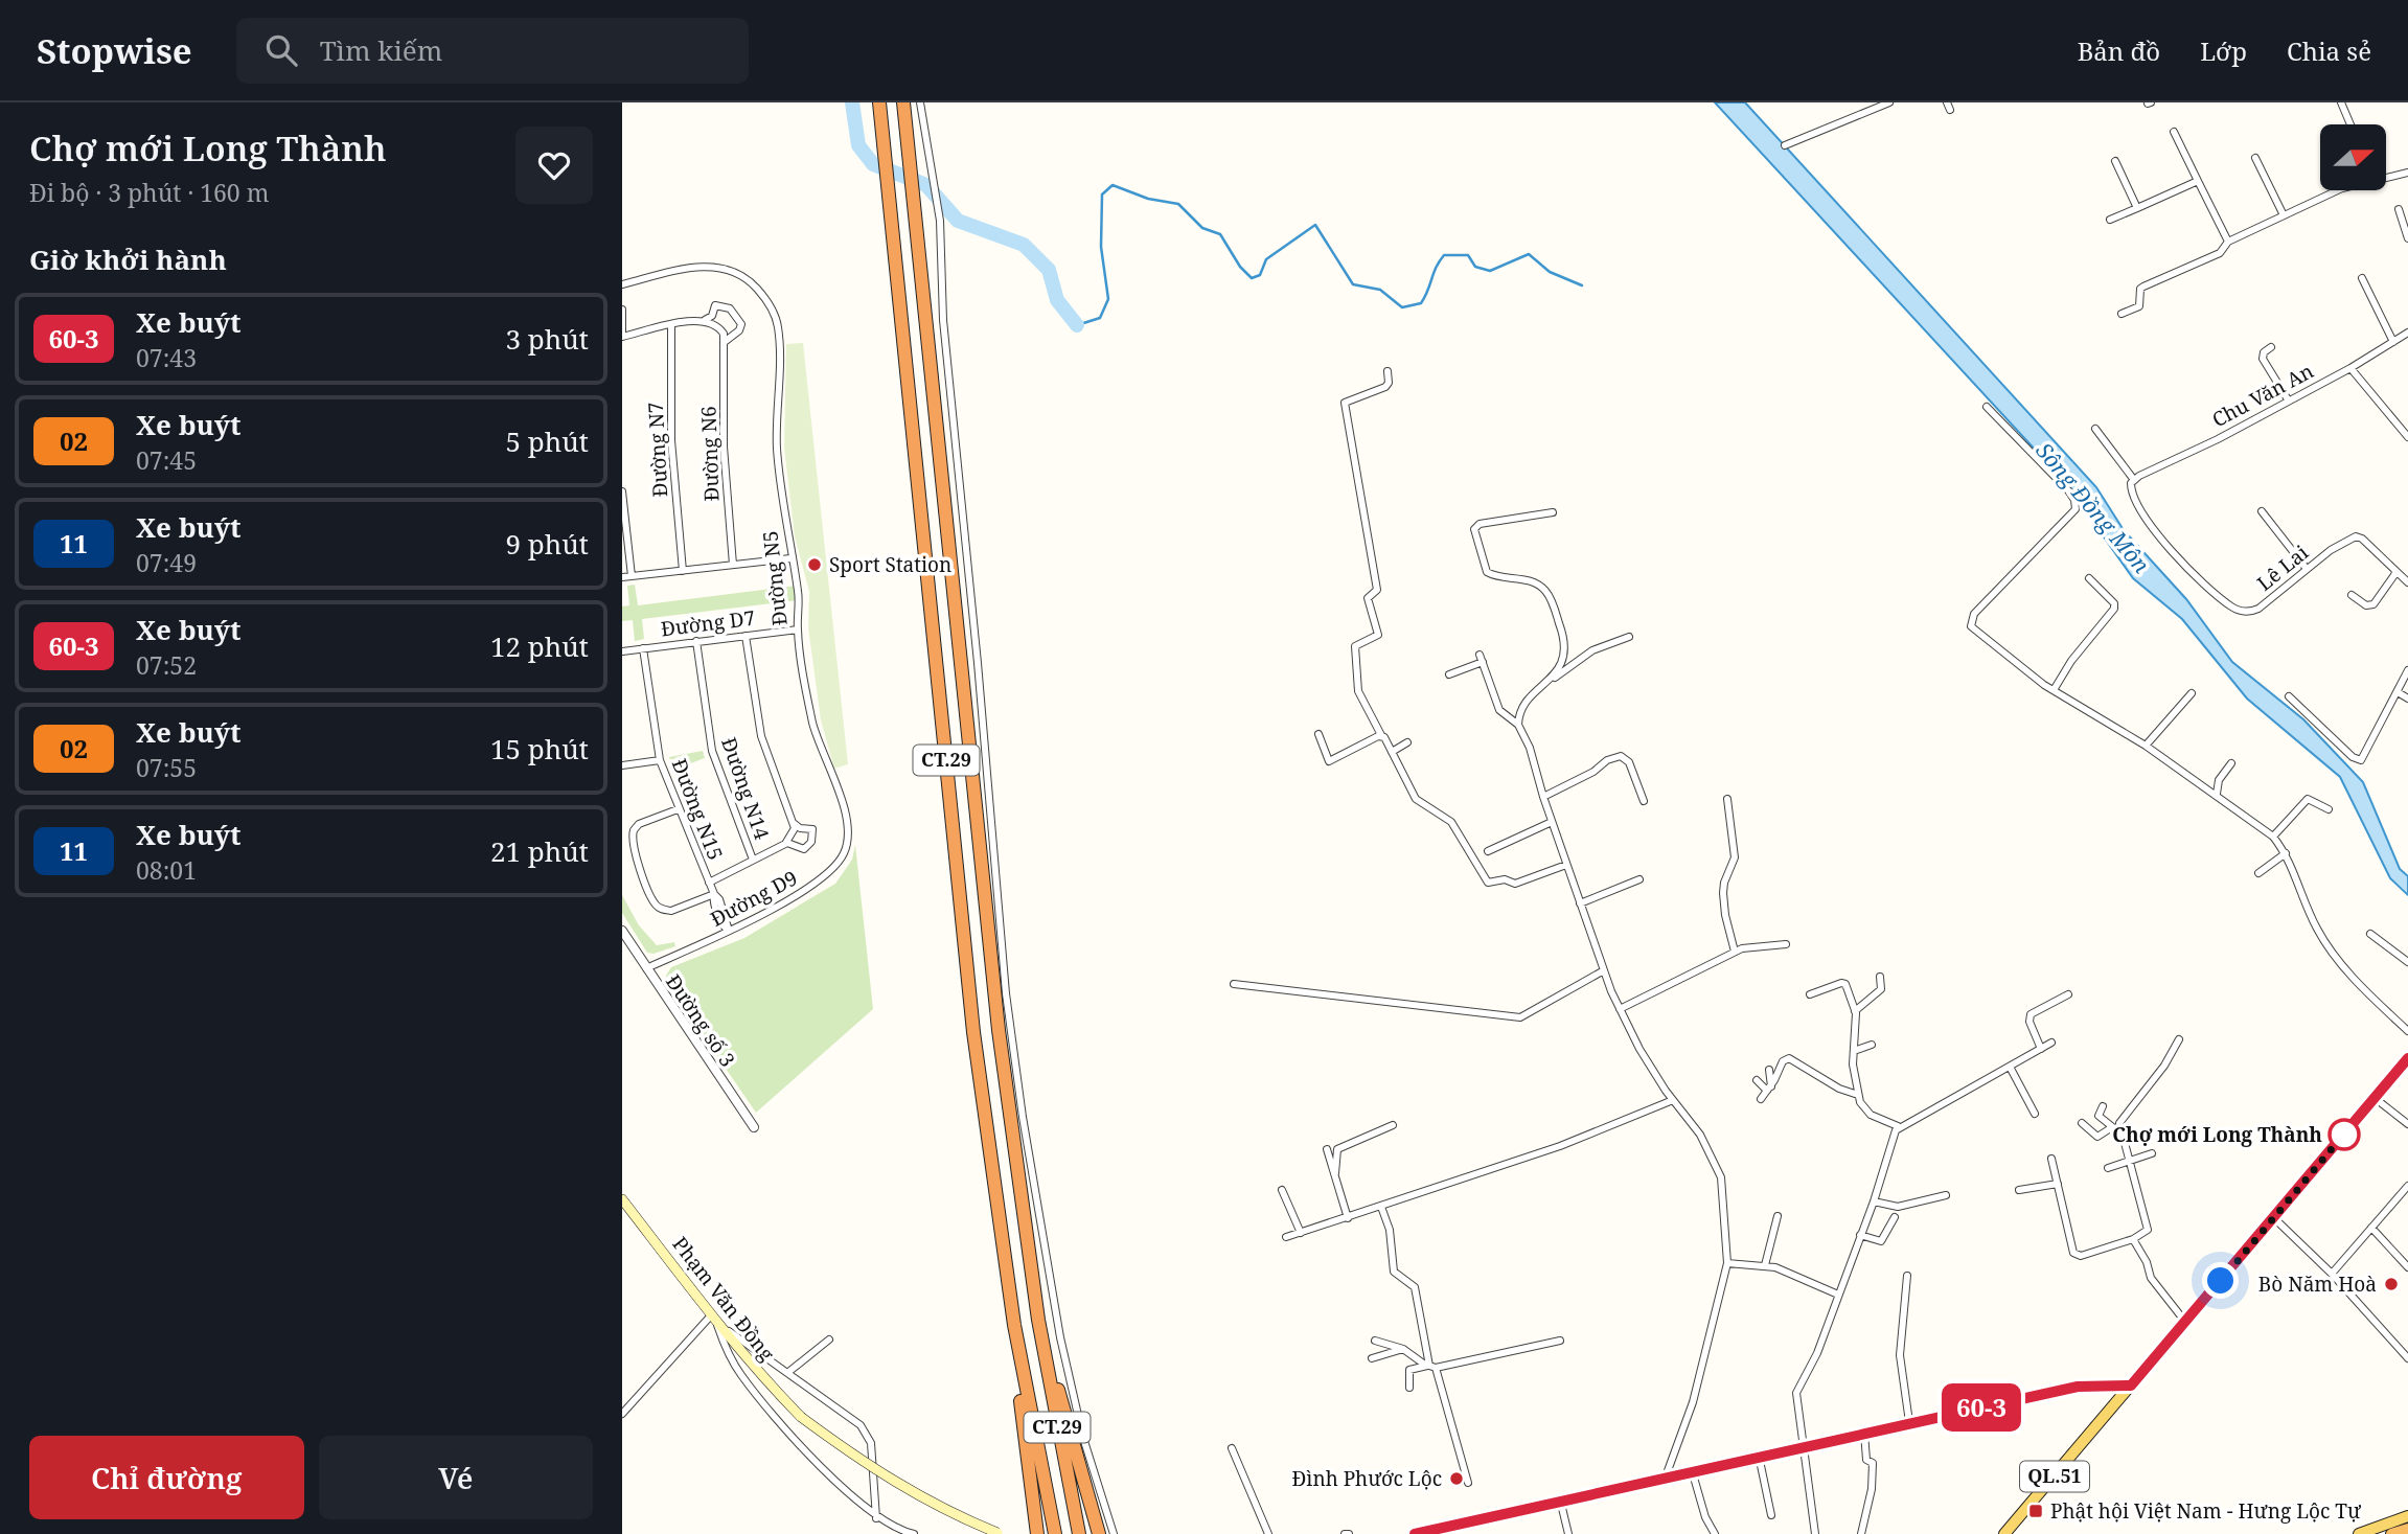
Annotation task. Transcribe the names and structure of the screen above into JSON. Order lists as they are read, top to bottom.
{
  "streets": {
    "highway": ["CT.29"],
    "main road": ["Phạm Văn Đồng", "QL.51"],
    "street": [
      "Chu Văn An",
      "Đường N7",
      "Đường N6",
      "Lê Lai",
      "Đường N5",
      "Đường D7",
      "Đường N14",
      "Đường N15",
      "Đường D9",
      "Đường số 3"
    ]
  },
  "crossings": [
    ["Chu Văn An", "Lê Lai"],
    ["Đường N5", "Đường D7"],
    ["Đường N5", "Đường D9"],
    ["Đường D7", "Đường N14"],
    ["Đường D7", "Đường N15"],
    ["Đường N15", "Đường D9"],
    ["Đường D9", "Đường số 3"]
  ],
  "water": ["Sông Đồng Môn"],
  "places": {
    "other": [
      "Sport Station",
      "Chợ mới Long Thành",
      "Bò Năm Hoà",
      "Đình Phước Lộc"
    ],
    "transit": ["Phật hội Việt Nam - Hưng Lộc Tự"]
  },
  "lines": ["bus line 60-3"],
  "north": "right",
  "page": {
    "header": "Stopwise",
    "search": "Tìm kiếm",
    "nav": ["Bản đồ", "Lớp", "Chia sẻ"],
    "heading": [
      ["Chợ mới Long Thành", "Đi bộ · 3 phút · 160 m"],
      "Giờ khởi hành"
    ],
    "on_map": "60-3",
    "list": [
      {
        "mark": "60-3",
        "name": "Xe buýt",
        "note": "07:43",
        "value": "3 phút"
      },
      {
        "mark": "02",
        "name": "Xe buýt",
        "note": "07:45",
        "value": "5 phút"
      },
      {
        "mark": "11",
        "name": "Xe buýt",
        "note": "07:49",
        "value": "9 phút"
      },
      {
        "mark": "60-3",
        "name": "Xe buýt",
        "note": "07:52",
        "value": "12 phút"
      },
      {
        "mark": "02",
        "name": "Xe buýt",
        "note": "07:55",
        "value": "15 phút"
      },
      {
        "mark": "11",
        "name": "Xe buýt",
        "note": "08:01",
        "value": "21 phút"
      }
    ],
    "buttons": ["Chỉ đường", "Vé"]
  }
}
